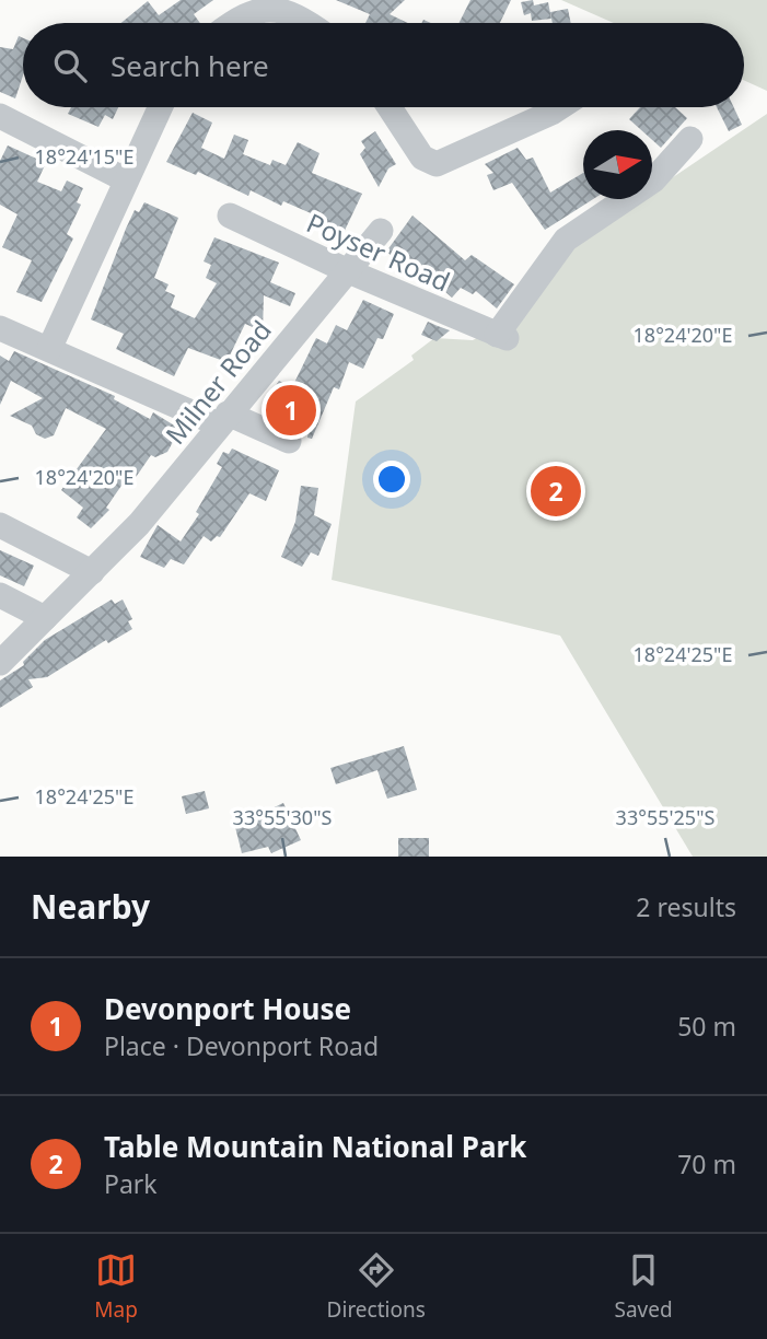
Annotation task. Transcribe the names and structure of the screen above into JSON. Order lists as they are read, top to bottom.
{
  "streets": {
    "street": ["Poyser Road", "Milner Road"]
  },
  "crossings": [
    ["Poyser Road", "Milner Road"]
  ],
  "north": "right",
  "page": {
    "search": "Search here",
    "pins": ["1", "2"],
    "heading": ["Nearby", "2 results"],
    "list": [
      {
        "mark": "1",
        "name": "Devonport House",
        "note": "Place · Devonport Road",
        "value": "50 m"
      },
      {
        "mark": "2",
        "name": "Table Mountain National Park",
        "note": "Park",
        "value": "70 m"
      }
    ],
    "nav": ["Map", "Directions", "Saved"]
  },
  "coordinates": [
    "18°24'15\"E",
    "18°24'20\"E",
    "18°24'25\"E",
    "33°55'30\"S",
    "33°55'25\"S"
  ]
}
